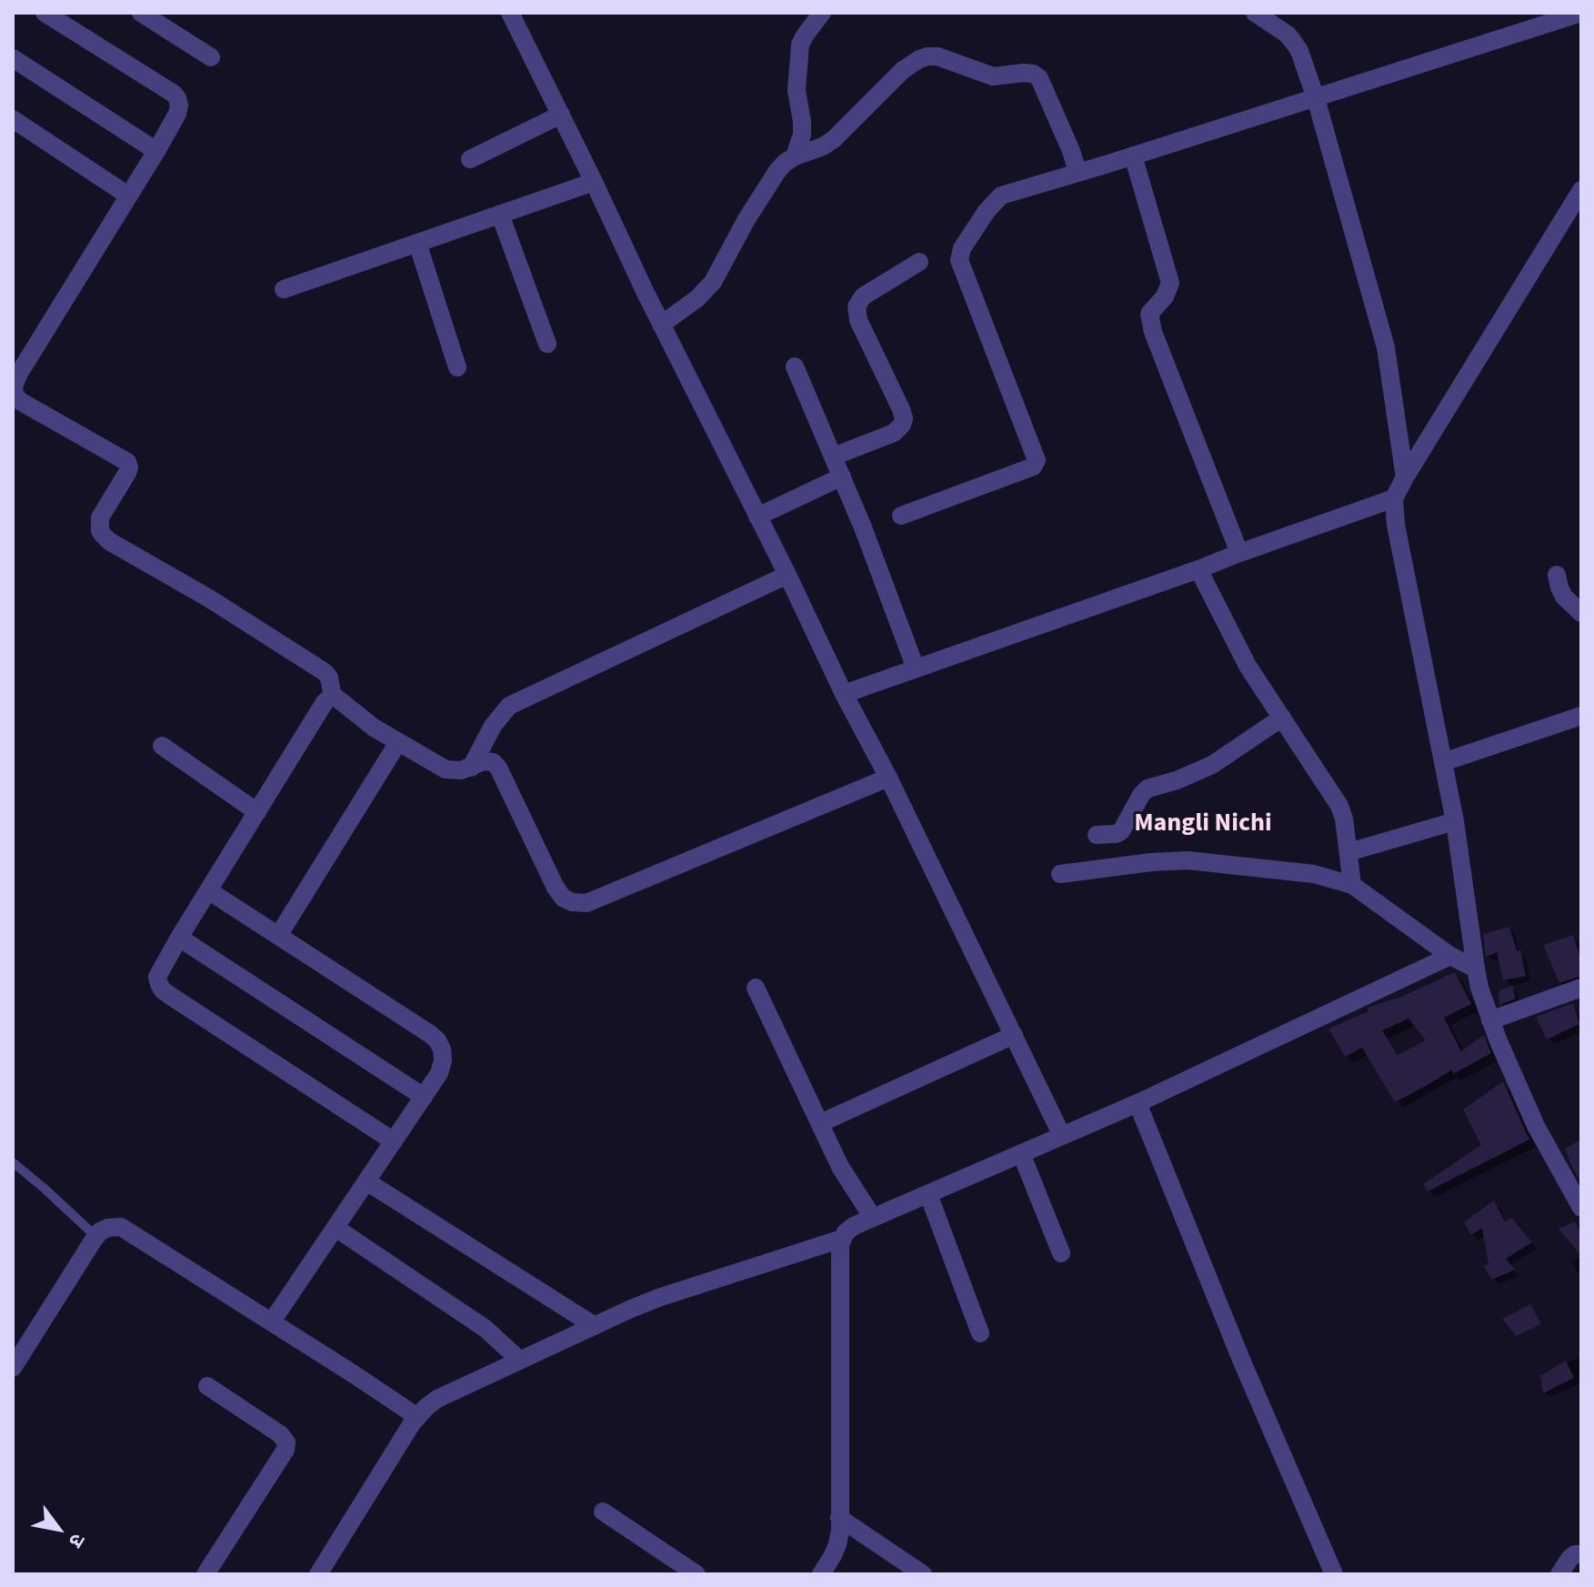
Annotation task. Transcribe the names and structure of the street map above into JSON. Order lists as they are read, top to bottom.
{
  "districts": ["Mangli Nichi"],
  "north": "bottom right"
}
